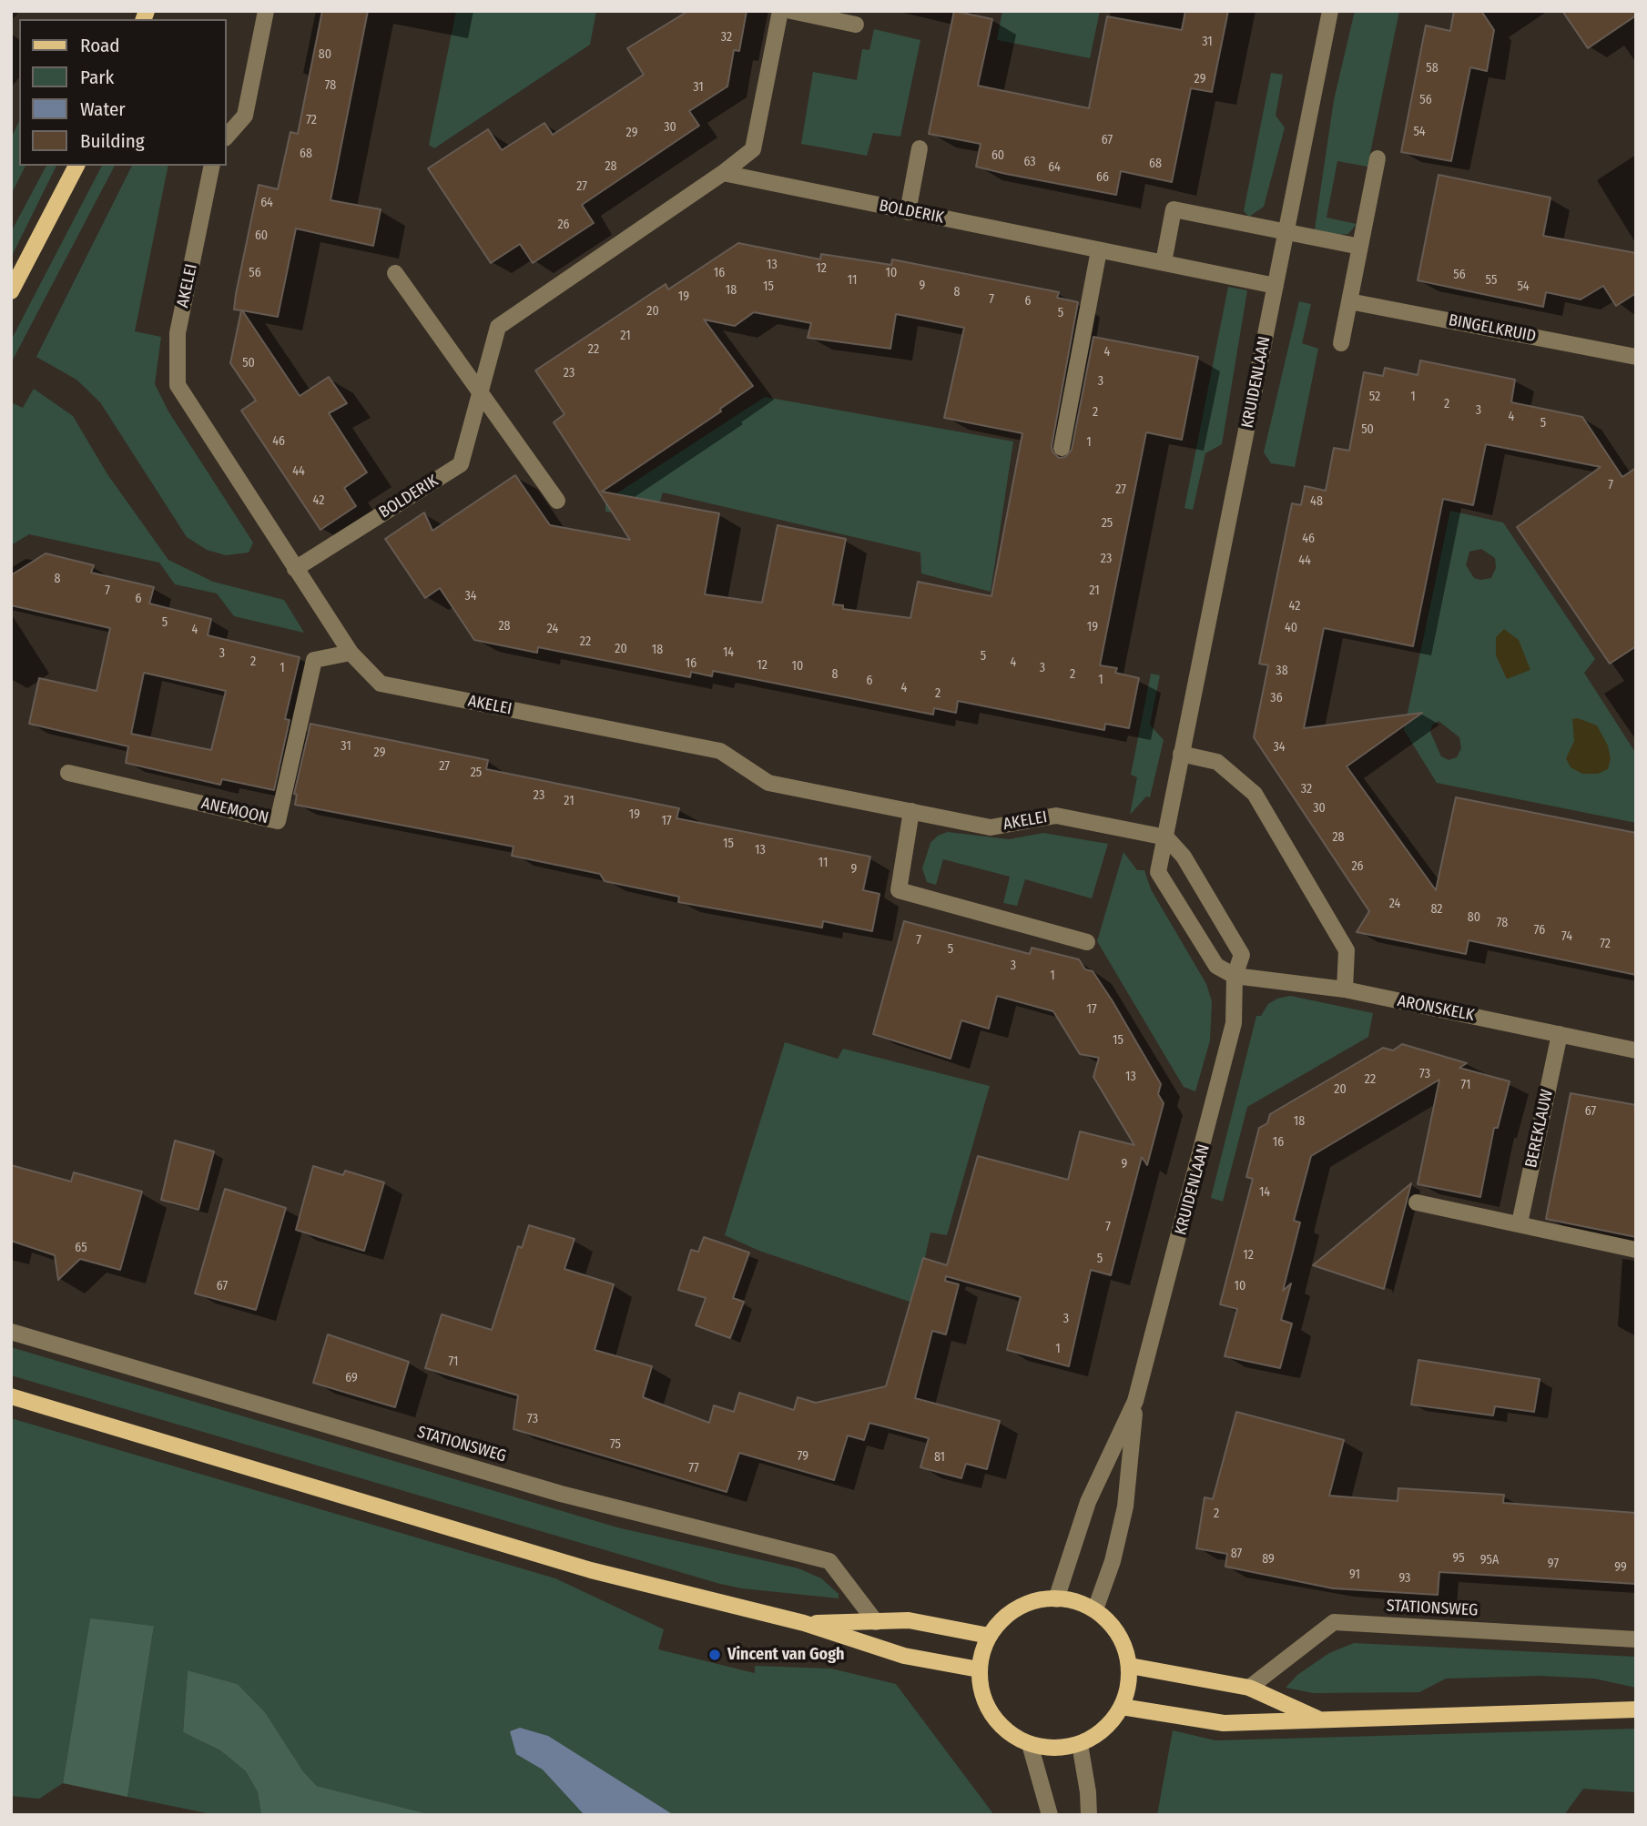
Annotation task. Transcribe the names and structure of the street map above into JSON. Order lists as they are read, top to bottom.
{
  "streets": {
    "street": [
      "BOLDERIK",
      "AKELEI",
      "BINGELKRUID",
      "KRUIDENLAAN",
      "ANEMOON",
      "ARONSKELK",
      "BEREKLAUW",
      "STATIONSWEG"
    ]
  },
  "crossings": [
    ["BOLDERIK", "AKELEI"],
    ["BOLDERIK", "KRUIDENLAAN"],
    ["AKELEI", "KRUIDENLAAN"],
    ["AKELEI", "ANEMOON"],
    ["KRUIDENLAAN", "ARONSKELK"],
    ["ARONSKELK", "BEREKLAUW"]
  ],
  "places": ["Vincent van Gogh"],
  "house_numbers": [
    "32",
    "31",
    "80",
    "58",
    "29",
    "78",
    "31",
    "56",
    "72",
    "30",
    "54",
    "29",
    "67",
    "68",
    "60",
    "63",
    "68",
    "28",
    "64",
    "66",
    "27",
    "64",
    "26",
    "60",
    "13",
    "12",
    "56",
    "16",
    "10",
    "56",
    "11",
    "55",
    "9",
    "15",
    "54",
    "18",
    "8",
    "19",
    "7",
    "6",
    "20",
    "5",
    "21",
    "22",
    "4",
    "50",
    "23",
    "3",
    "52",
    "1",
    "2",
    "3",
    "2",
    "4",
    "5",
    "50",
    "46",
    "1",
    "44",
    "7",
    "27",
    "42",
    "48",
    "25",
    "46",
    "23",
    "44",
    "8",
    "7",
    "21",
    "34",
    "6",
    "42",
    "5",
    "28",
    "19",
    "40",
    "24",
    "4",
    "22",
    "20",
    "18",
    "14",
    "3",
    "5",
    "2",
    "4",
    "16",
    "12",
    "10",
    "1",
    "3",
    "38",
    "8",
    "2",
    "1",
    "6",
    "4",
    "2",
    "36",
    "31",
    "34",
    "29",
    "27",
    "25",
    "32",
    "23",
    "21",
    "30",
    "19",
    "17",
    "28",
    "15",
    "13",
    "11",
    "26",
    "9",
    "24",
    "82",
    "80",
    "78",
    "76",
    "74",
    "7",
    "72",
    "5",
    "3",
    "1",
    "17",
    "15",
    "73",
    "13",
    "22",
    "71",
    "20",
    "67",
    "18",
    "16",
    "9",
    "14",
    "7",
    "65",
    "12",
    "5",
    "67",
    "10",
    "3",
    "1",
    "71",
    "69",
    "73",
    "75",
    "79",
    "81",
    "77",
    "2",
    "87",
    "95",
    "89",
    "95A",
    "97",
    "99",
    "91",
    "93"
  ],
  "legend": [
    "Road",
    "Park",
    "Water",
    "Building"
  ]
}
